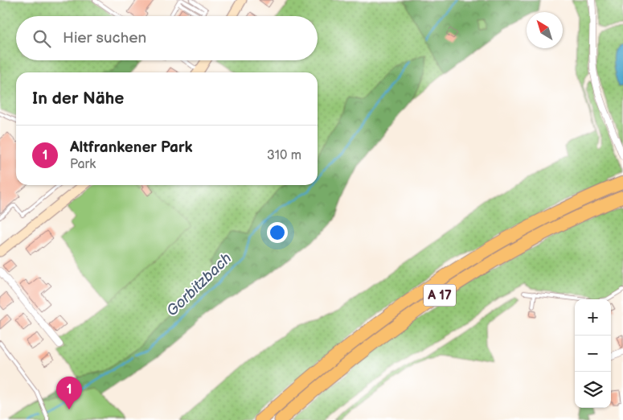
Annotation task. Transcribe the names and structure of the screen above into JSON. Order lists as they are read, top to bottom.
{
  "streets": {
    "highway": ["A 17"]
  },
  "water": ["Gorbitzbach"],
  "north": "top left",
  "page": {
    "search": "Hier suchen",
    "heading": "In der Nähe",
    "list": [
      {
        "mark": "1",
        "name": "Altfrankener Park",
        "note": "Park",
        "value": "310 m"
      }
    ],
    "map_buttons": ["+", "−"],
    "pins": "1"
  }
}
